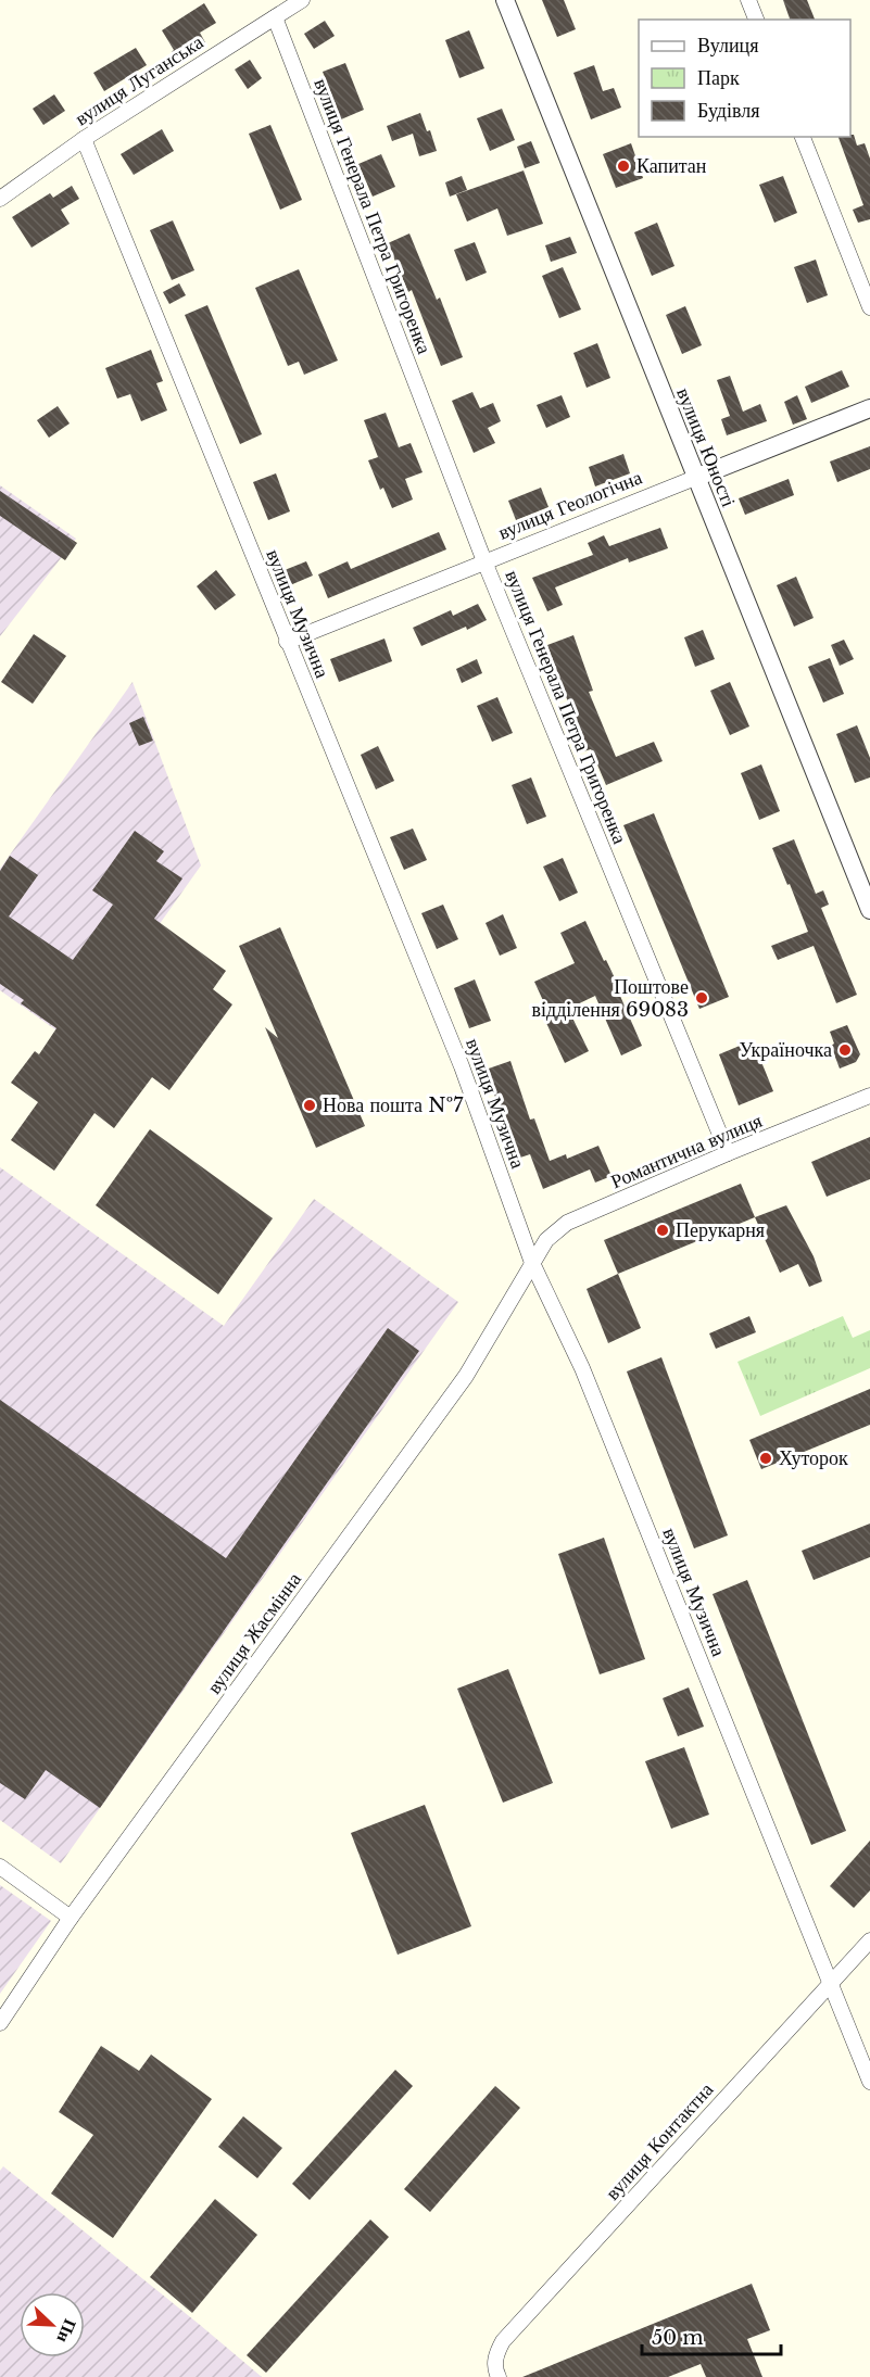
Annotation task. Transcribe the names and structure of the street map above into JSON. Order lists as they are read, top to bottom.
{
  "streets": {
    "street": [
      "вулиця Луганська",
      "вулиця Генерала Петра Григоренка",
      "вулиця Юності",
      "вулиця Геологічна",
      "вулиця Музична",
      "Романтична вулиця",
      "вулиця Жасмінна",
      "вулиця Контактна"
    ]
  },
  "crossings": [
    ["вулиця Луганська", "вулиця Генерала Петра Григоренка"],
    ["вулиця Луганська", "вулиця Музична"],
    ["вулиця Генерала Петра Григоренка", "вулиця Геологічна"],
    ["вулиця Генерала Петра Григоренка", "Романтична вулиця"],
    ["вулиця Юності", "вулиця Геологічна"],
    ["вулиця Геологічна", "вулиця Музична"],
    ["вулиця Музична", "Романтична вулиця"],
    ["вулиця Музична", "вулиця Жасмінна"],
    ["вулиця Музична", "вулиця Контактна"],
    ["Романтична вулиця", "вулиця Жасмінна"]
  ],
  "places": [
    "Капитан",
    "Поштове відділення 69083",
    "Україночка",
    "Нова пошта №7",
    "Перукарня",
    "Хуторок"
  ],
  "legend": ["Вулиця", "Парк", "Будівля"],
  "scale_bar": "50 m",
  "north": "bottom right"
}
